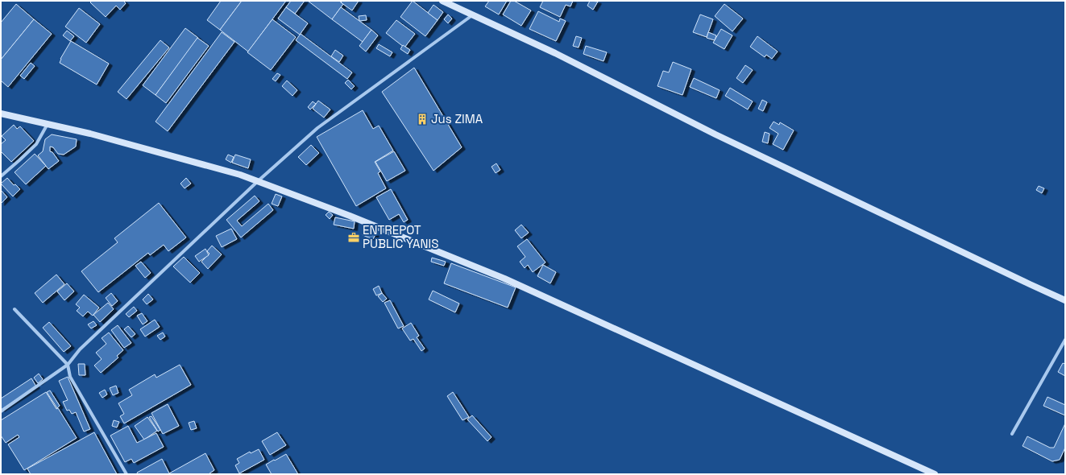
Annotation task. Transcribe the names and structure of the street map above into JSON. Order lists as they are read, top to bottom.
{
  "places": {
    "building": ["Jus ZIMA"],
    "office": ["ENTREPOT PUBLIC YANIS"]
  }
}
